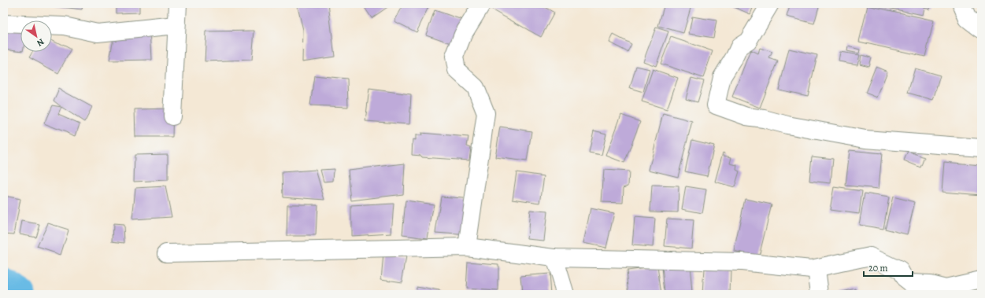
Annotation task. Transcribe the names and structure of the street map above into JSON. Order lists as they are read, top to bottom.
{
  "scale_bar": "20 m",
  "north": "bottom right"
}
